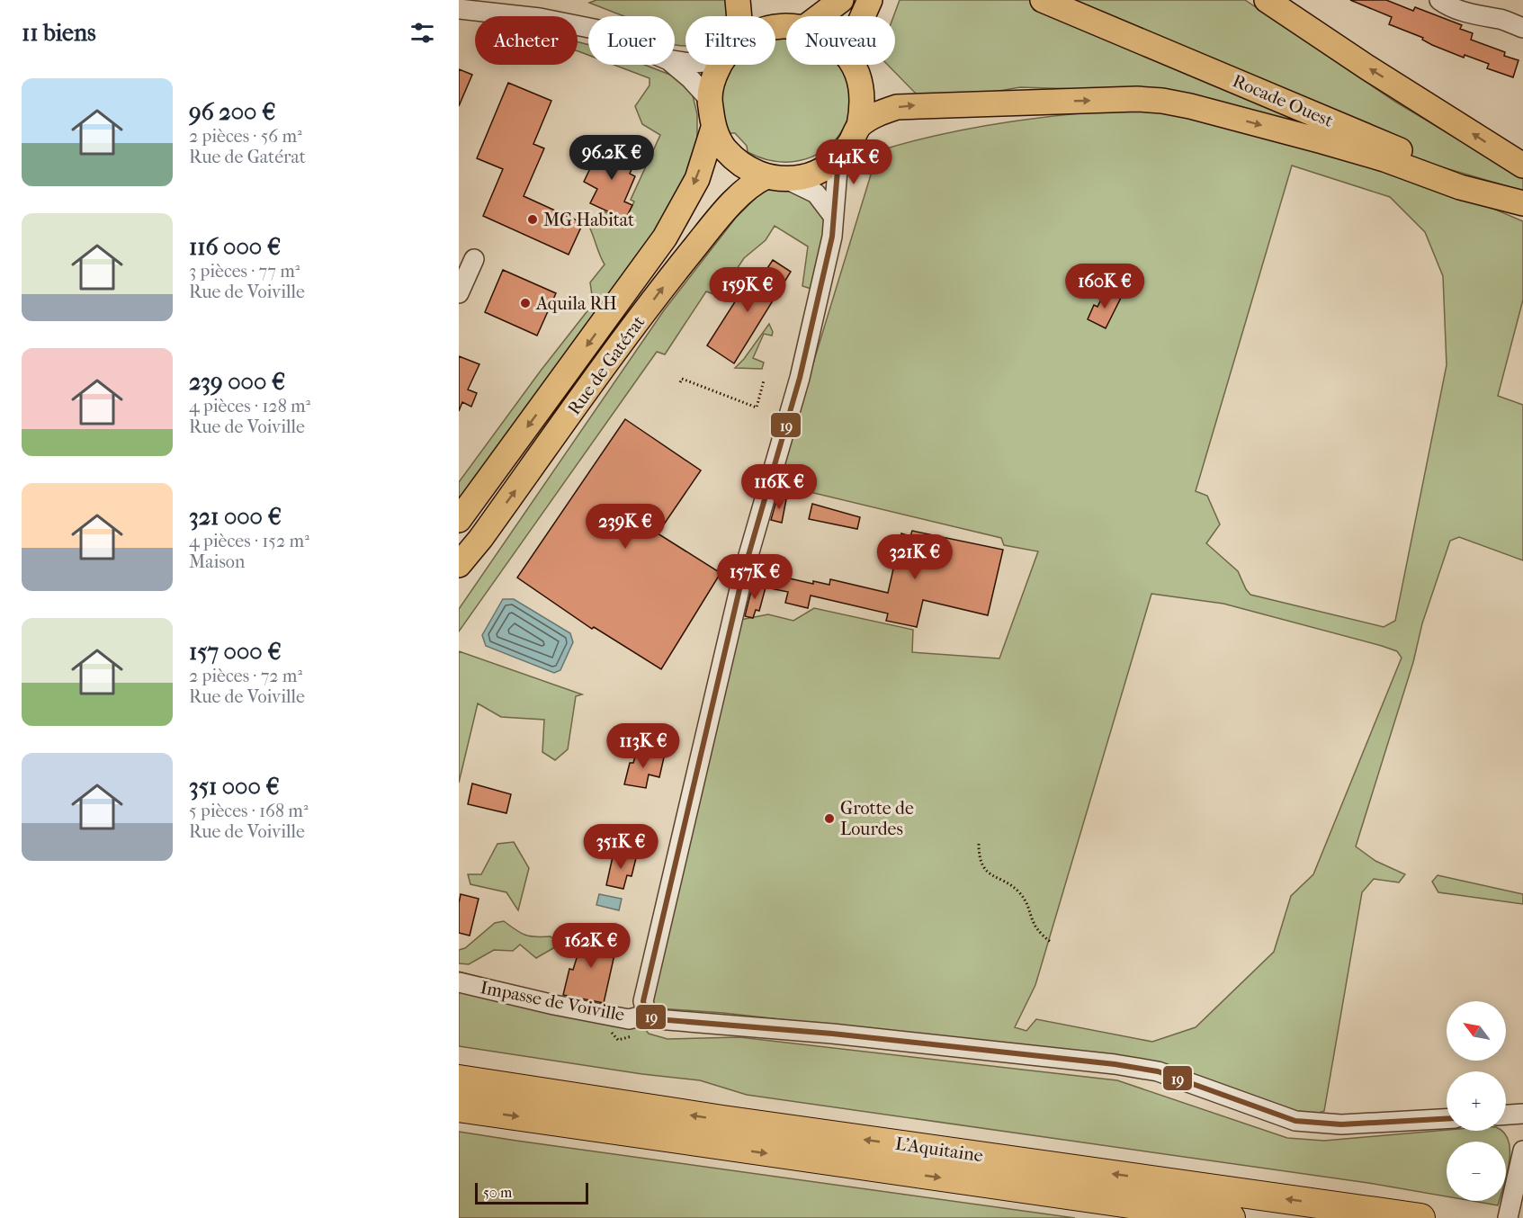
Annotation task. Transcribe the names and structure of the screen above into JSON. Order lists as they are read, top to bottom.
{
  "streets": {
    "highway": ["L'Aquitaine"],
    "main road": ["Rocade Ouest", "Rue de Gatérat"],
    "street": ["Impasse de Voiville"]
  },
  "places": ["MG Habitat", "Aquila RH", "Grotte de Lourdes"],
  "lines": ["transit line 19"],
  "scale_bar": "50 m",
  "north": "top left",
  "page": {
    "heading": "11 biens",
    "chip": [
      "Acheter",
      "Louer",
      "Filtres",
      "Nouveau"
    ],
    "list": [
      {
        "name": "96 200 €",
        "note": "2 pièces · 56 m² · Rue de Gatérat"
      },
      {
        "name": "116 000 €",
        "note": "3 pièces · 77 m² · Rue de Voiville"
      },
      {
        "name": "239 000 €",
        "note": "4 pièces · 128 m² · Rue de Voiville"
      },
      {
        "name": "321 000 €",
        "note": "4 pièces · 152 m² · Maison"
      },
      {
        "name": "157 000 €",
        "note": "2 pièces · 72 m² · Rue de Voiville"
      },
      {
        "name": "351 000 €",
        "note": "5 pièces · 168 m² · Rue de Voiville"
      }
    ],
    "price": [
      "96.2K €",
      "141K €",
      "160K €",
      "159K €",
      "116K €",
      "239K €",
      "321K €",
      "157K €",
      "113K €",
      "351K €",
      "162K €"
    ],
    "map_buttons": ["+", "−"],
    "scale": "50 m"
  }
}
